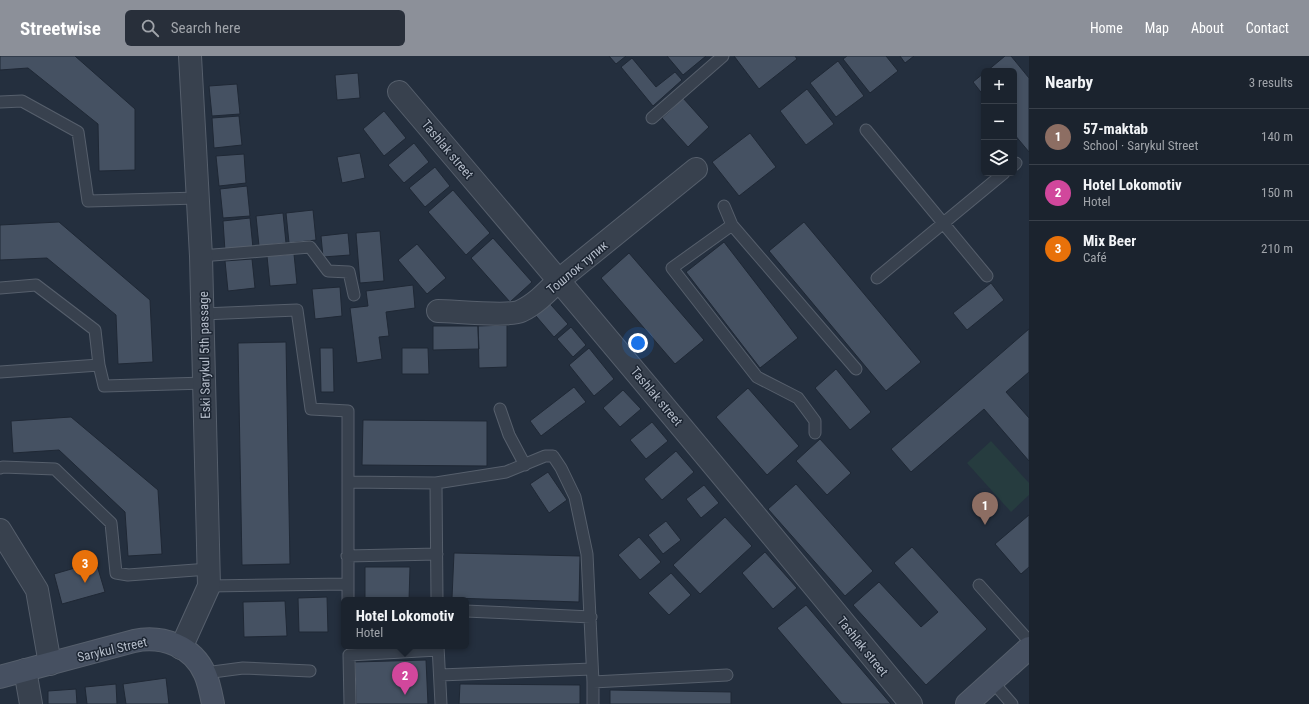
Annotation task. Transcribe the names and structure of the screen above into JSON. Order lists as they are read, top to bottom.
{
  "streets": {
    "main road": ["Sarykul Street"],
    "street": ["Tashlak street", "Тошлок тупик", "Eski Sarykul 5th passage"]
  },
  "crossings": [
    ["Tashlak street", "Тошлок тупик"],
    ["Eski Sarykul 5th passage", "Sarykul Street"]
  ],
  "page": {
    "header": "Streetwise",
    "search": "Search here",
    "nav": [
      "Home",
      "Map",
      "About",
      "Contact"
    ],
    "heading": ["Nearby", "3 results"],
    "map_buttons": ["+", "−"],
    "list": [
      {
        "mark": "1",
        "name": "57-maktab",
        "note": "School · Sarykul Street",
        "value": "140 m"
      },
      {
        "mark": "2",
        "name": "Hotel Lokomotiv",
        "note": "Hotel",
        "value": "150 m"
      },
      {
        "mark": "3",
        "name": "Mix Beer",
        "note": "Café",
        "value": "210 m"
      }
    ],
    "pins": ["1", "3", "2"],
    "popup": ["Hotel Lokomotiv", "Hotel"]
  }
}
